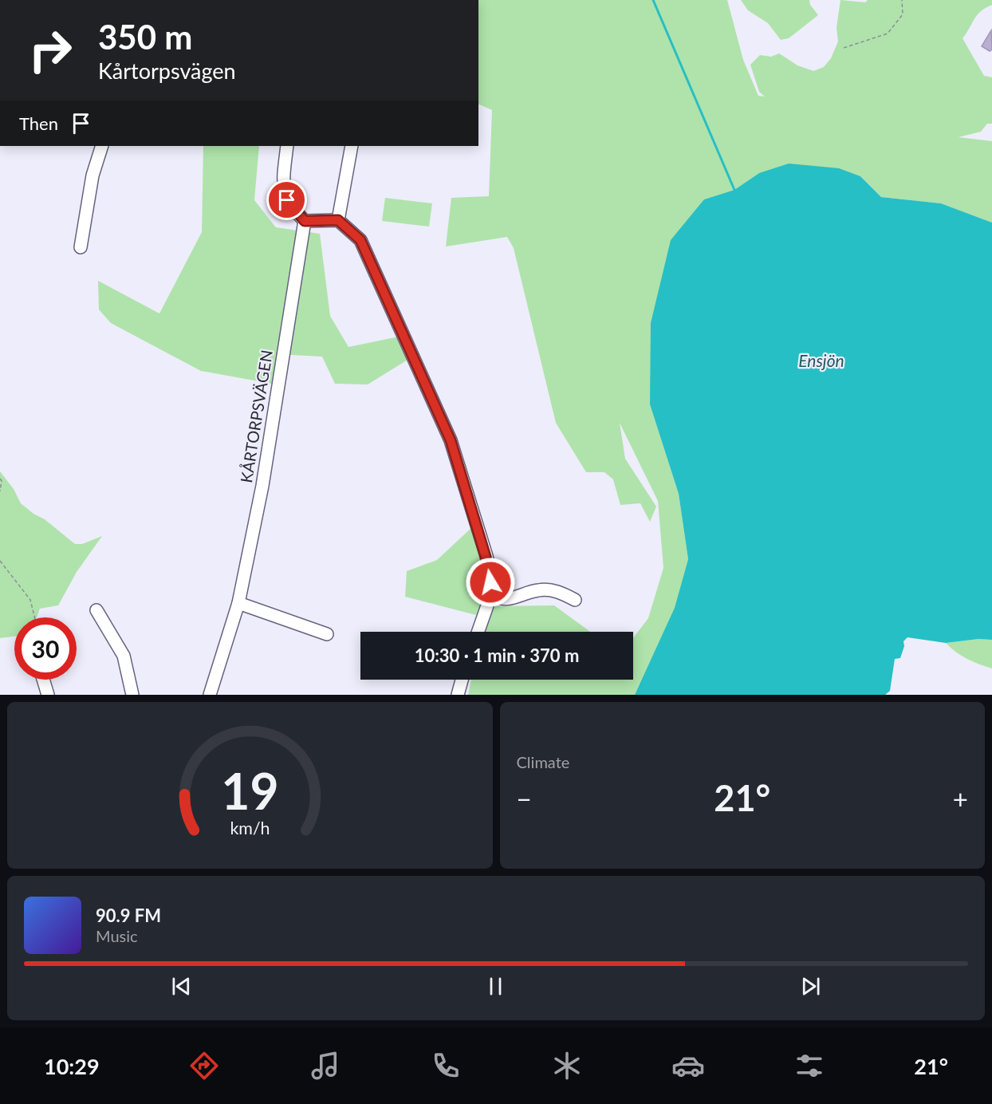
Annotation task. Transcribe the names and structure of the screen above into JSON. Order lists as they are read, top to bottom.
{
  "streets": {
    "street": ["KÅRTORPSVÄGEN"]
  },
  "water": ["Ensjön"],
  "page": {
    "turn": ["350 m", "Kårtorpsvägen"],
    "then": "Then",
    "limit": "30",
    "trip": "10:30 · 1 min · 370 m",
    "tile": "Climate",
    "heat": ["−", "21°", "+"],
    "song": ["90.9 FM", "Music"],
    "tabs": ["10:29", "21°"],
    "gauge": ["19", "km/h"]
  }
}
